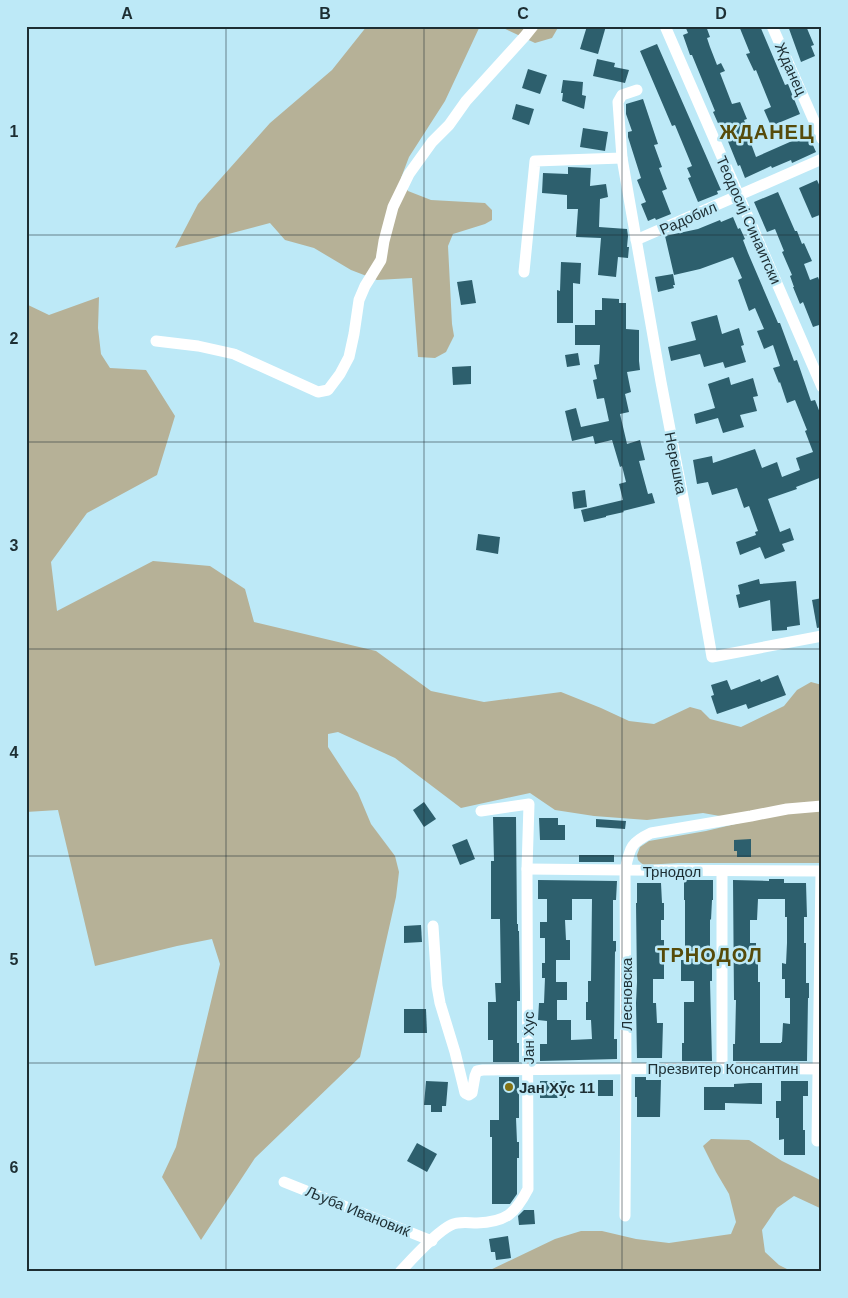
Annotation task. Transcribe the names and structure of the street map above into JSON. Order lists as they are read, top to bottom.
{
  "streets": {
    "street": [
      "Жданец",
      "Радобил",
      "Теодосиј Синаитски",
      "Нерешка",
      "Трнодол",
      "Лесновска",
      "Јан Хус",
      "Презвитер Консантин",
      "Љуба Ивановиќ"
    ]
  },
  "crossings": [
    ["Радобил", "Теодосиј Синаитски"],
    ["Радобил", "Нерешка"],
    ["Трнодол", "Лесновска"],
    ["Лесновска", "Презвитер Консантин"],
    ["Јан Хус", "Презвитер Консантин"],
    ["Јан Хус", "Љуба Ивановиќ"]
  ],
  "districts": ["ЖДАНЕЦ", "ТРНОДОЛ"],
  "places": ["Јан Хус 11"],
  "grid": {
    "columns": [
      "A",
      "B",
      "C",
      "D"
    ],
    "rows": [
      "1",
      "2",
      "3",
      "4",
      "5",
      "6"
    ]
  }
}
